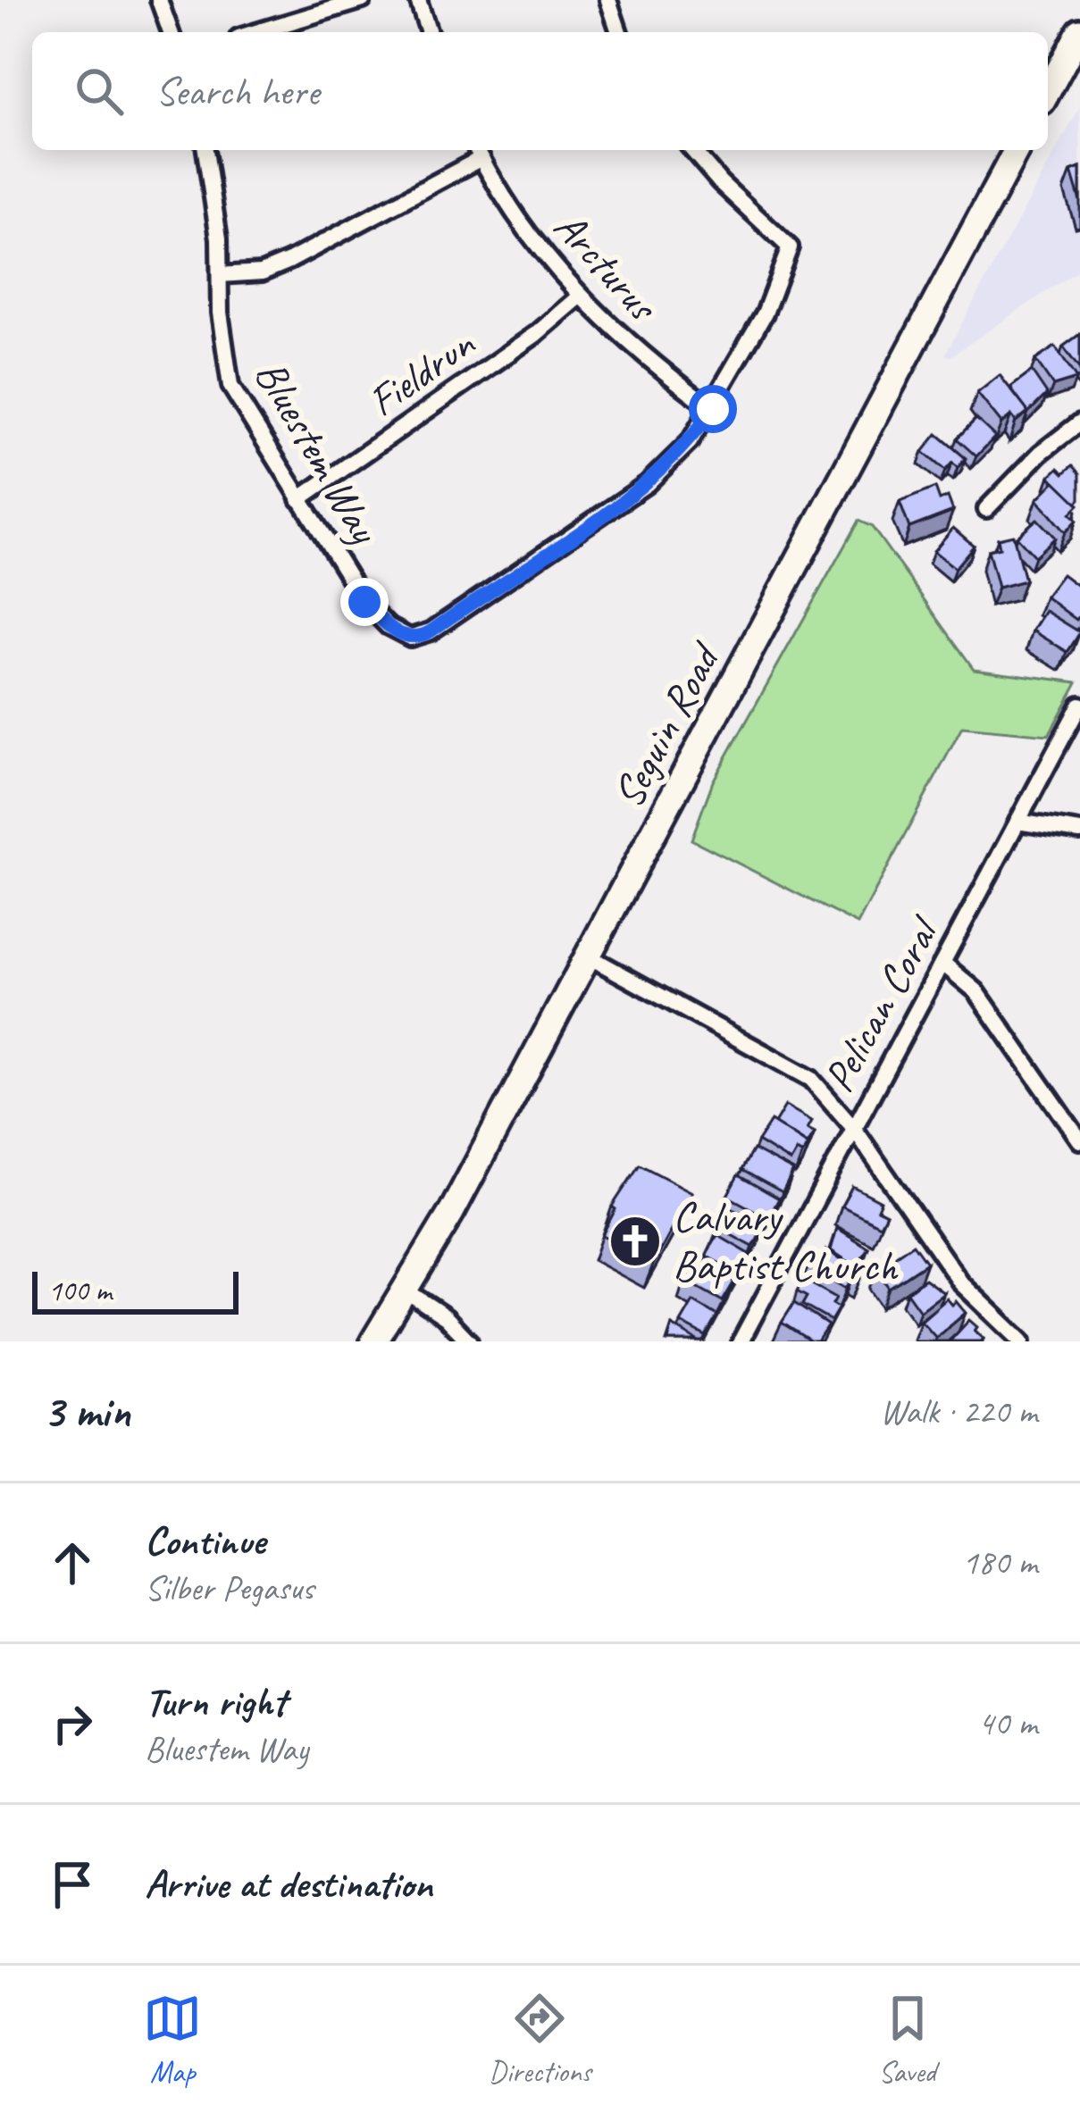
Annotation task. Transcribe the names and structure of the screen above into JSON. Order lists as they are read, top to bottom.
{
  "streets": {
    "main road": ["Seguin Road"],
    "street": [
      "Arcturus",
      "Fieldrun",
      "Bluestem Way",
      "Pelican Coral"
    ]
  },
  "crossings": [
    ["Arcturus", "Fieldrun"],
    ["Arcturus", "Bluestem Way"],
    ["Fieldrun", "Bluestem Way"]
  ],
  "places": {
    "church": ["Calvary Baptist Church"]
  },
  "scale_bar": "100 m",
  "page": {
    "search": "Search here",
    "scale": "100 m",
    "heading": ["3 min", "Walk · 220 m"],
    "list": [
      ["Continue", "Silber Pegasus", "180 m"],
      ["Turn right", "Bluestem Way", "40 m"],
      "Arrive at destination"
    ],
    "nav": ["Map", "Directions", "Saved"]
  }
}
